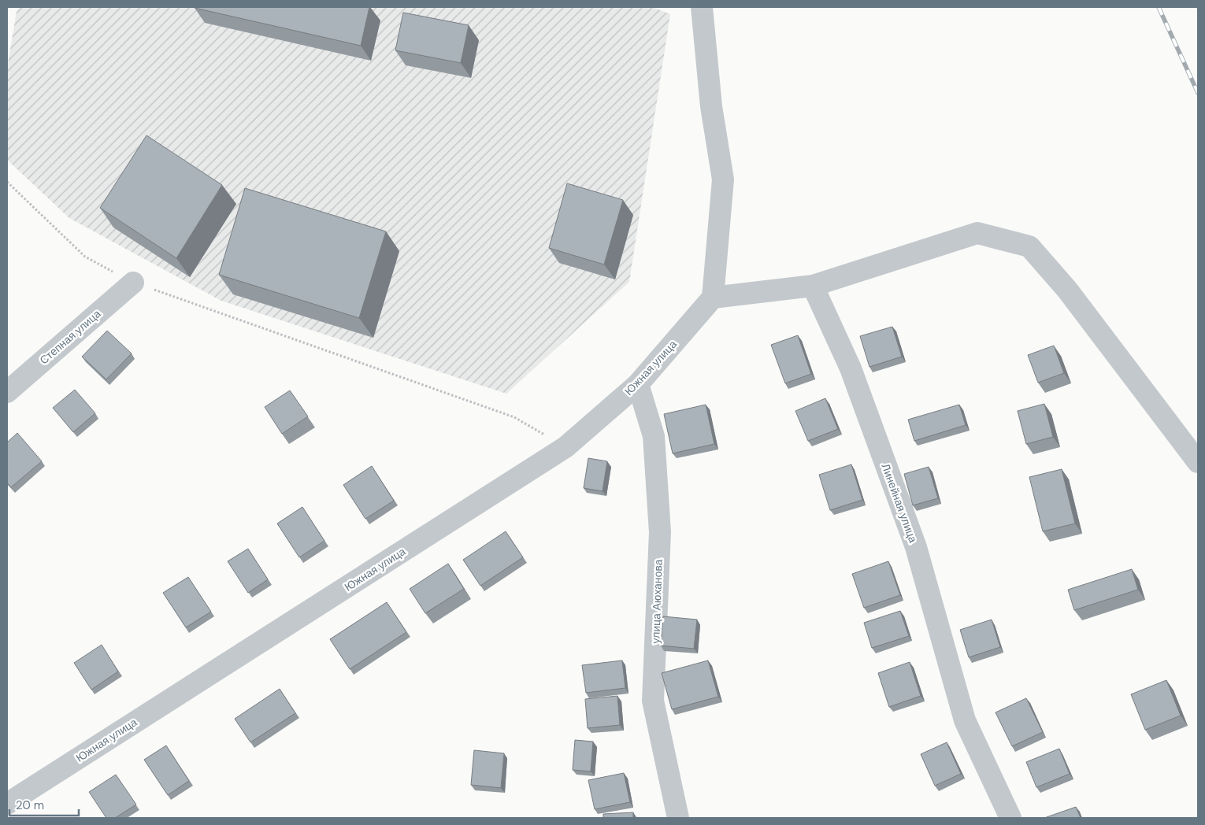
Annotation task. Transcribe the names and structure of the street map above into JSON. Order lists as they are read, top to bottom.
{
  "streets": {
    "street": [
      "Степная улица",
      "Южная улица",
      "Линейная улица",
      "улица Аюханова"
    ]
  },
  "crossings": [
    ["Южная улица", "улица Аюханова"]
  ],
  "scale_bar": "20 m"
}
